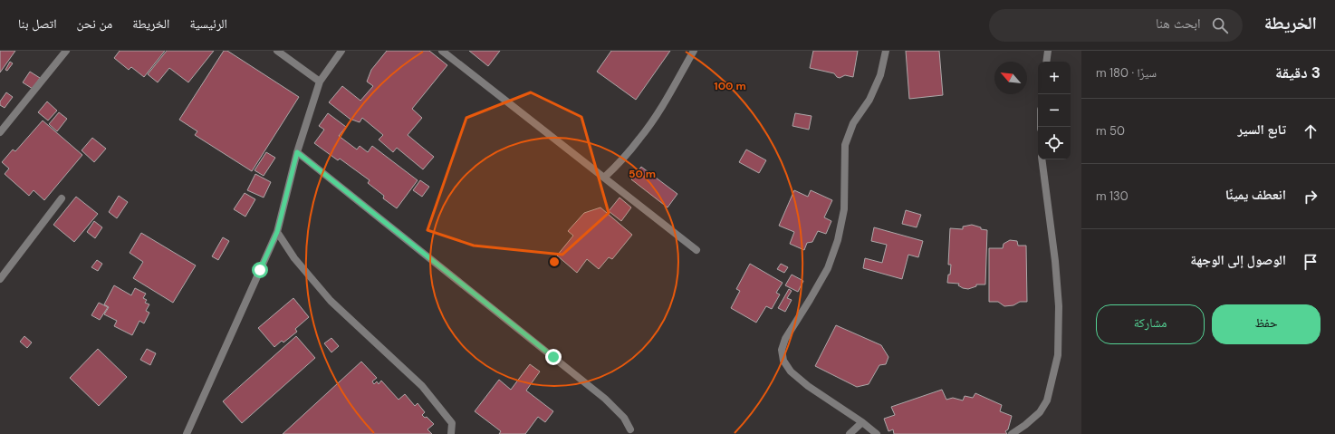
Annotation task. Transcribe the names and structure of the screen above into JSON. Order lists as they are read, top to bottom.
{
  "north": "top left",
  "page": {
    "header": "الخريطة",
    "search": "ابحث هنا",
    "nav": [
      "الرئيسية",
      "الخريطة",
      "من نحن",
      "اتصل بنا"
    ],
    "heading": ["3 دقيقة", "سيرًا · 180 m"],
    "map_buttons": ["+", "−"],
    "list": [
      ["تابع السير", "50 m"],
      ["انعطف يمينًا", "130 m"],
      "الوصول إلى الوجهة"
    ],
    "buttons": ["حفظ", "مشاركة"]
  },
  "rings": ["100 m", "50 m"]
}
